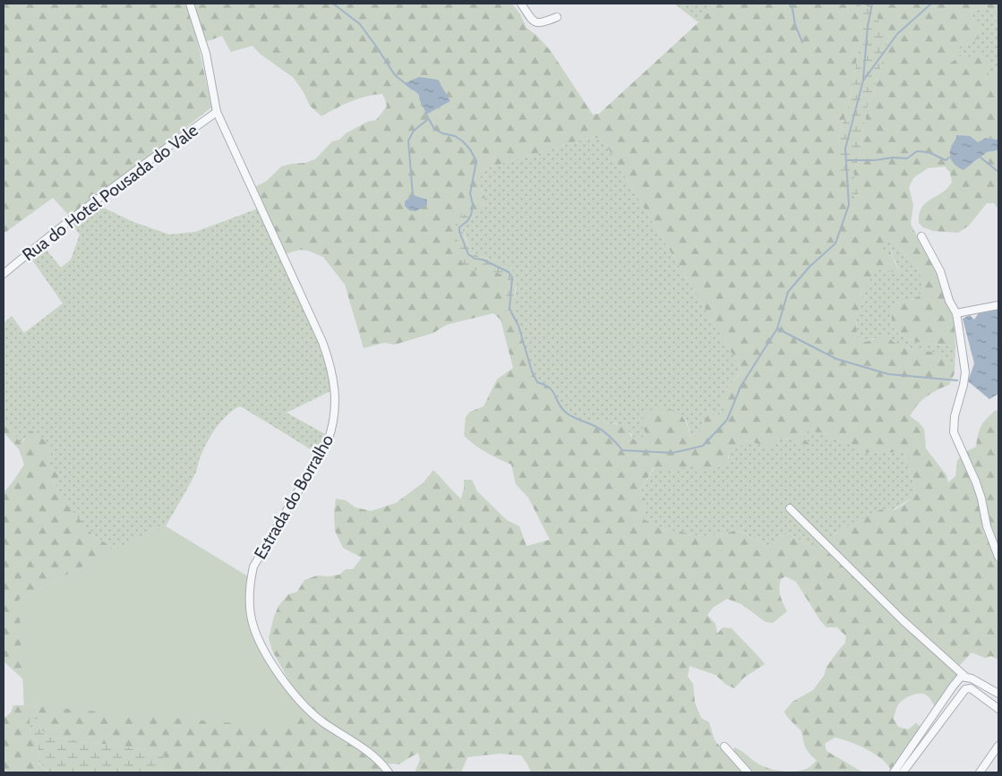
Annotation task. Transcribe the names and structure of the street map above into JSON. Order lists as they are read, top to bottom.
{
  "streets": {
    "street": ["Rua do Hotel Pousada do Vale", "Estrada do Borralho"]
  },
  "crossings": [
    ["Rua do Hotel Pousada do Vale", "Estrada do Borralho"]
  ]
}
